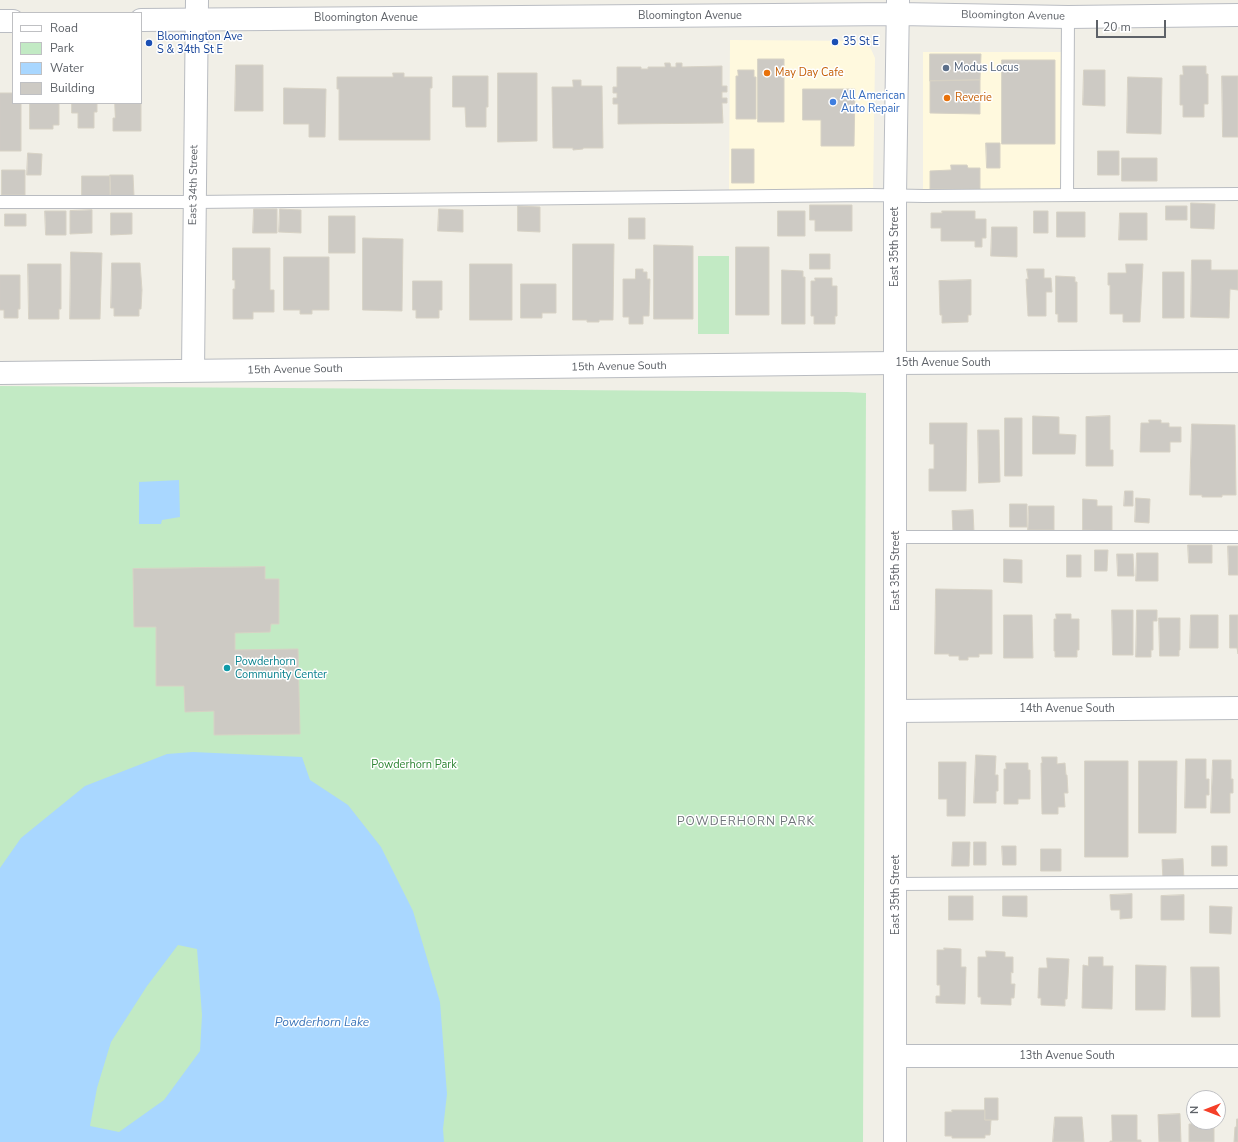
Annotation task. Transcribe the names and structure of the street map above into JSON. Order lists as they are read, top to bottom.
{
  "streets": {
    "street": [
      "Bloomington Avenue",
      "East 34th Street",
      "East 35th Street",
      "15th Avenue South",
      "14th Avenue South",
      "13th Avenue South"
    ]
  },
  "crossings": [
    ["Bloomington Avenue", "East 34th Street"],
    ["Bloomington Avenue", "East 35th Street"],
    ["East 34th Street", "15th Avenue South"],
    ["East 35th Street", "15th Avenue South"],
    ["East 35th Street", "14th Avenue South"],
    ["East 35th Street", "13th Avenue South"]
  ],
  "districts": ["POWDERHORN PARK"],
  "water": ["Powderhorn Lake"],
  "parks": ["Powderhorn Park"],
  "places": [
    "35 St E",
    "Bloomington Ave S & 34th St E",
    "Modus Locus",
    "May Day Cafe",
    "Reverie",
    "All American Auto Repair",
    "Powderhorn Community Center"
  ],
  "legend": [
    "Road",
    "Park",
    "Water",
    "Building"
  ],
  "scale_bar": "20 m",
  "north": "left"
}
